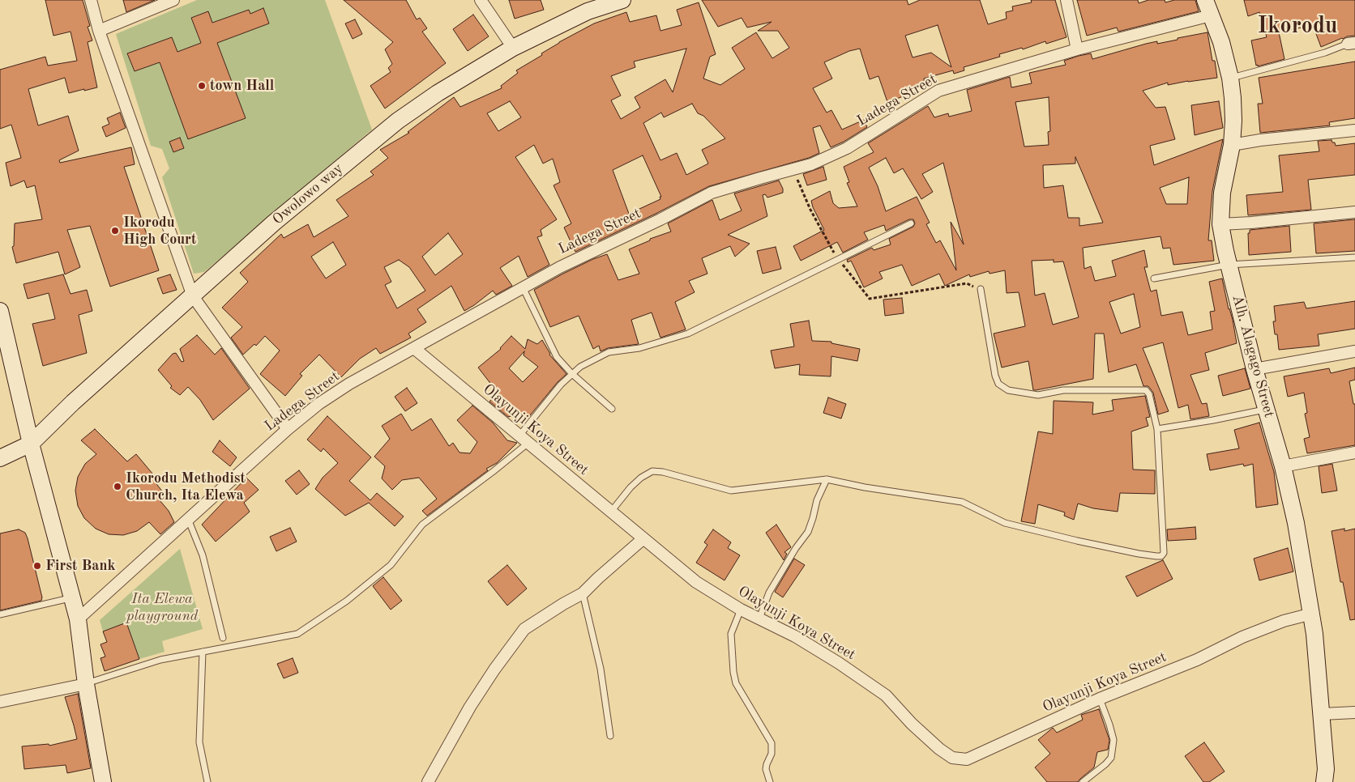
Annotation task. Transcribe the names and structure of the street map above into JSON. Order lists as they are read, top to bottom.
{
  "streets": {
    "main road": ["Owolowo way", "Alh. Alagago Street"],
    "street": ["Ladega Street", "Olayunji Koya Street"]
  },
  "crossings": [
    ["Ladega Street", "Alh. Alagago Street"],
    ["Ladega Street", "Olayunji Koya Street"],
    ["Alh. Alagago Street", "Olayunji Koya Street"]
  ],
  "districts": ["Ikorodu"],
  "parks": ["Ita Elewa playground"],
  "places": [
    "town Hall",
    "Ikorodu High Court",
    "Ikorodu Methodist Church, Ita Elewa",
    "First Bank"
  ]
}
